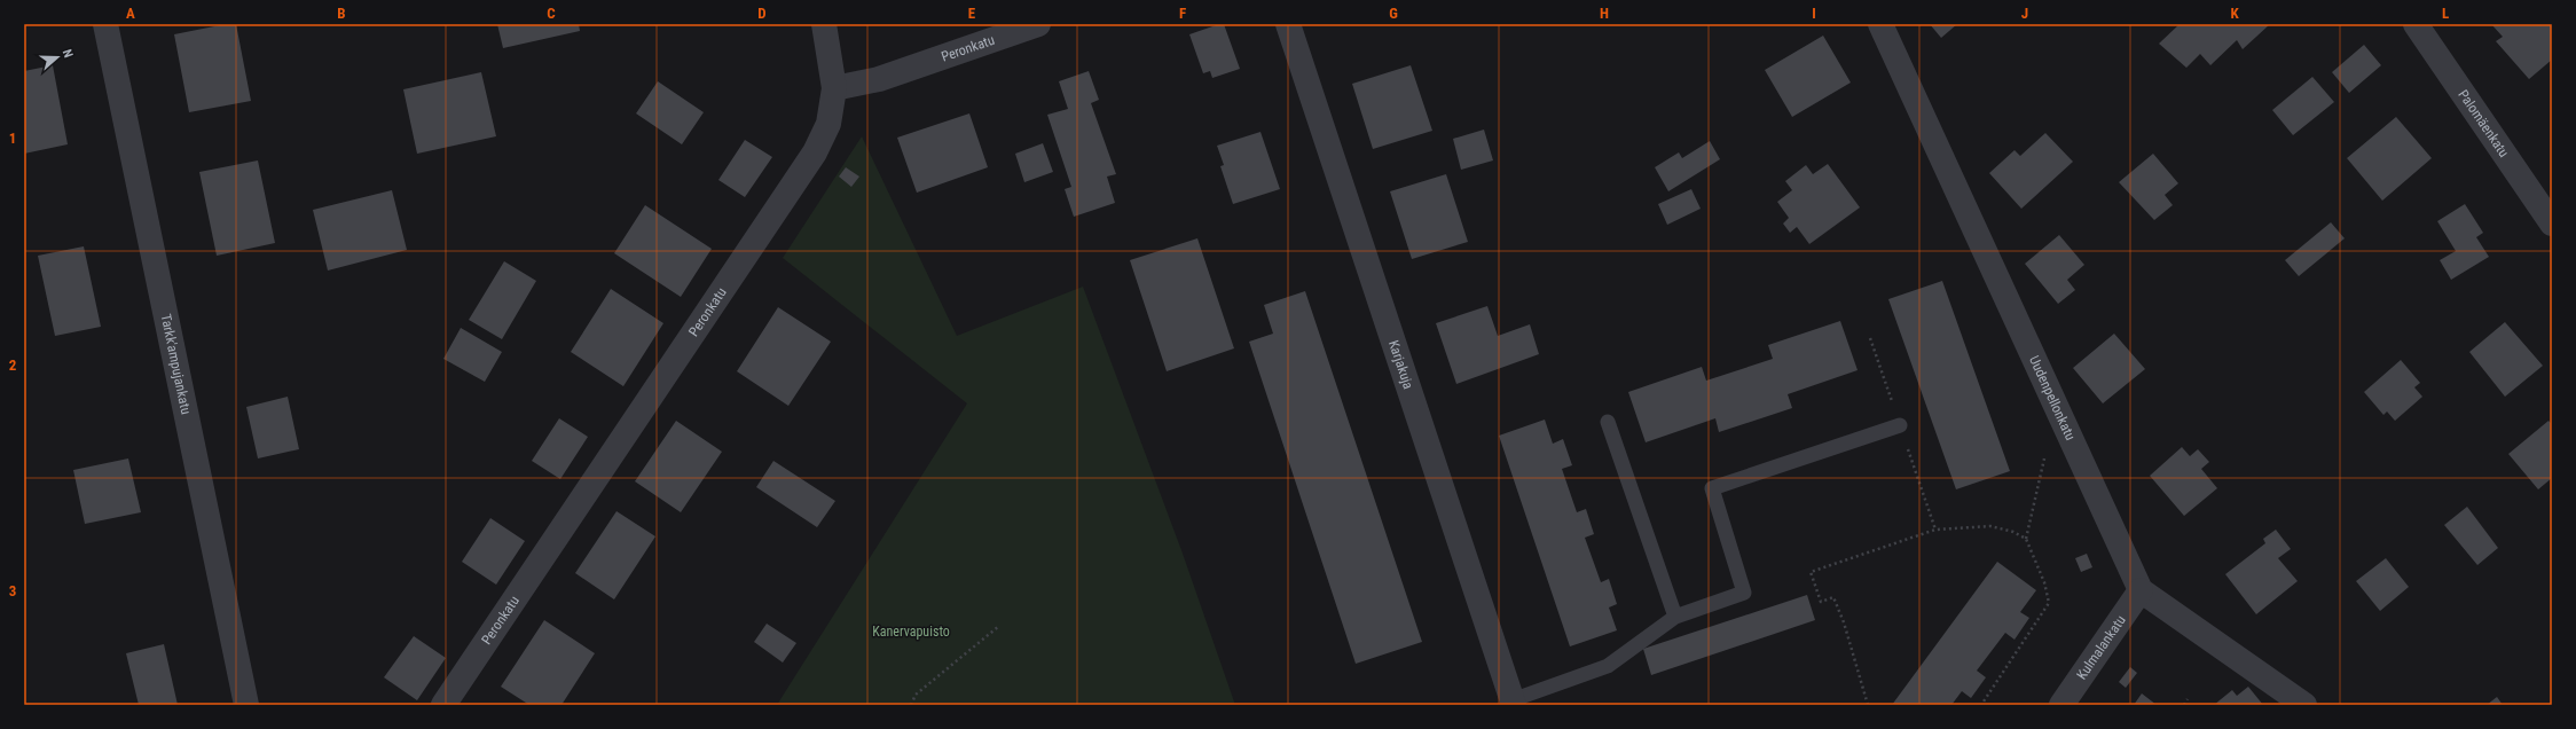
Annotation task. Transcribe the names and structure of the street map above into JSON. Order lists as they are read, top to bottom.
{
  "streets": {
    "street": [
      "Peronkatu",
      "Palomäenkatu",
      "Tarkk'ampujankatu",
      "Karjakuja",
      "Uudenpellonkatu",
      "Kulmalankatu"
    ]
  },
  "crossings": [
    ["Uudenpellonkatu", "Kulmalankatu"]
  ],
  "parks": ["Kanervapuisto"],
  "north": "right",
  "grid": {
    "columns": [
      "A",
      "B",
      "C",
      "D",
      "E",
      "F",
      "G",
      "H",
      "I",
      "J",
      "K",
      "L"
    ],
    "rows": ["1", "2", "3"]
  }
}
